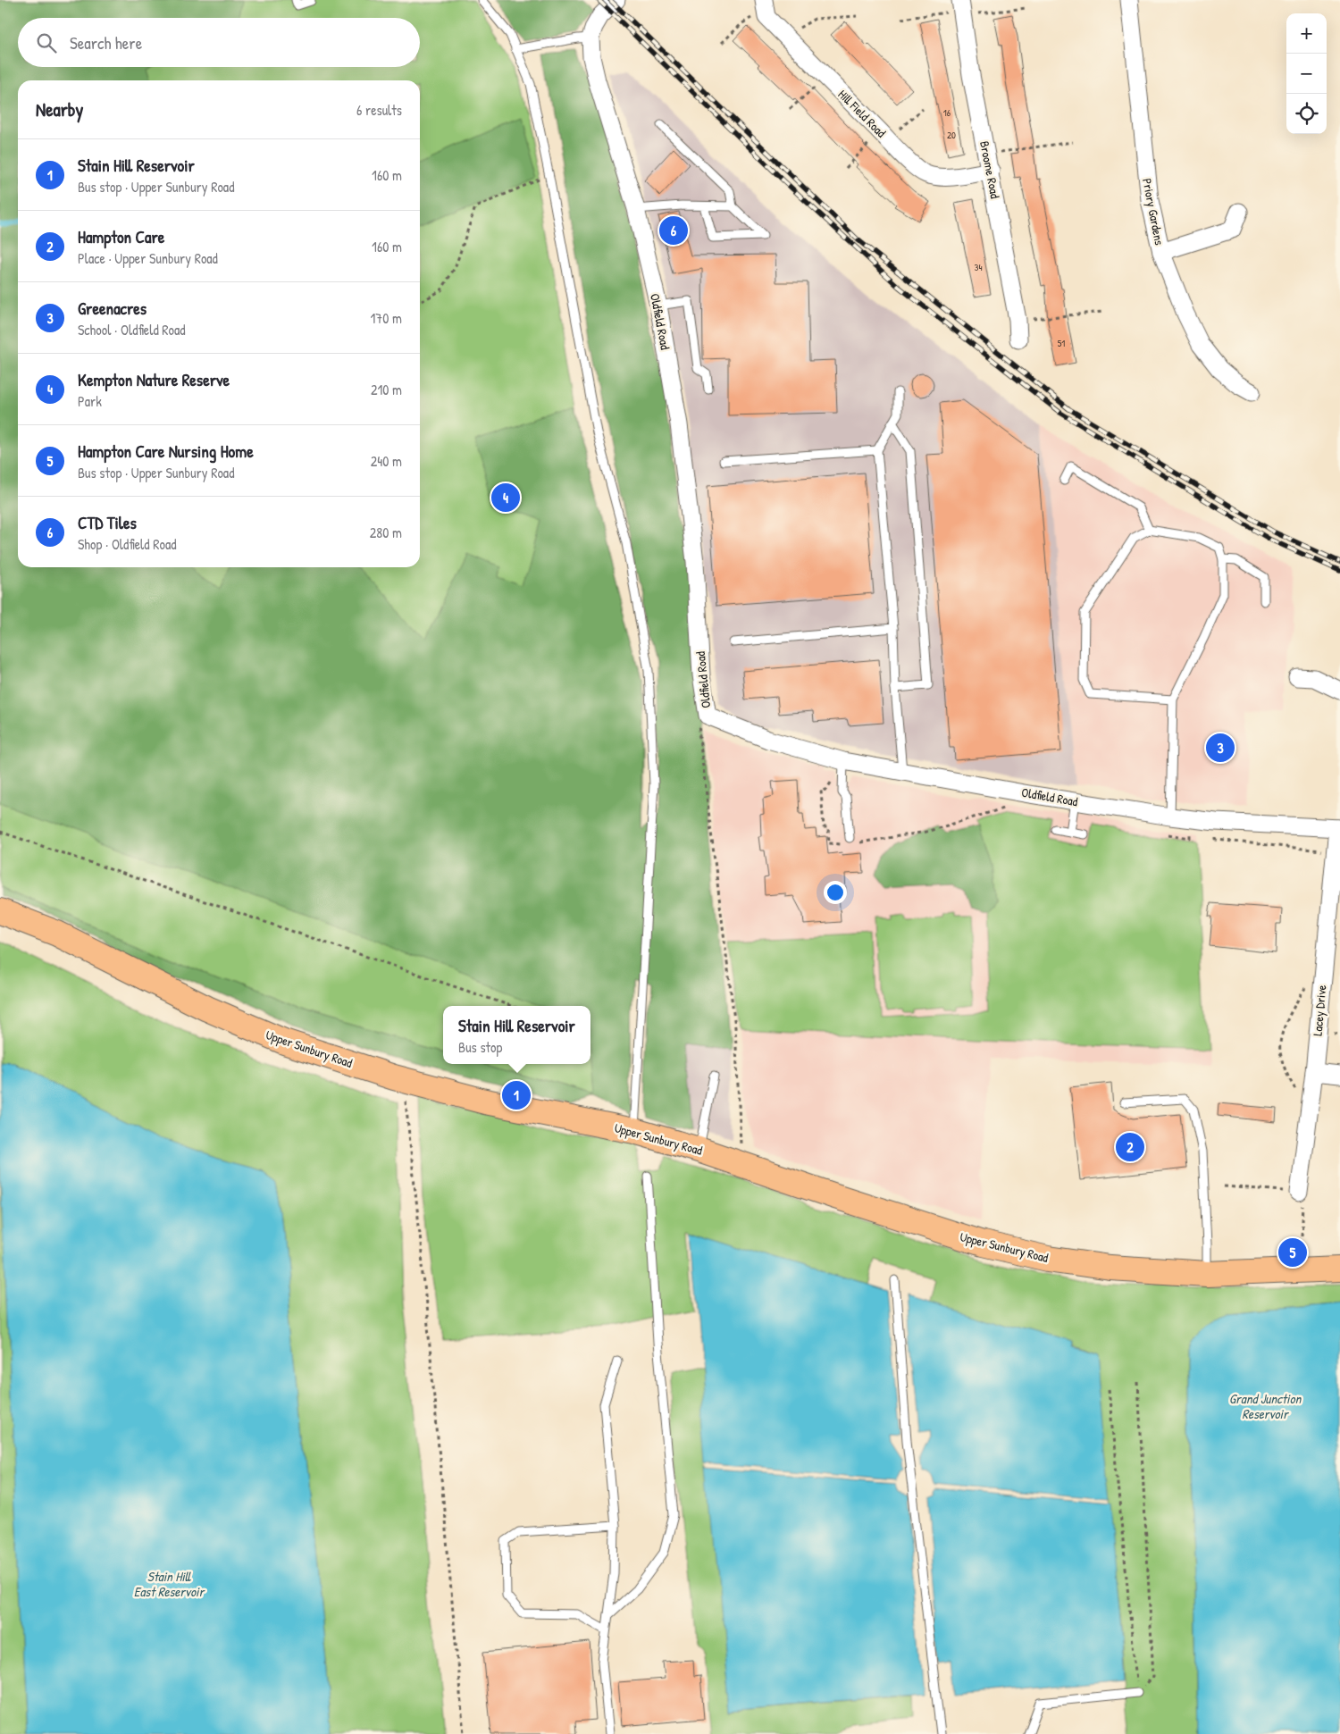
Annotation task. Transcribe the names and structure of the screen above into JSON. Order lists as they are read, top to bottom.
{
  "streets": {
    "highway": ["Upper Sunbury Road"],
    "street": [
      "Hill Field Road",
      "Broome Road",
      "Priory Gardens",
      "Oldfield Road",
      "Lacey Drive"
    ]
  },
  "crossings": [
    ["Hill Field Road", "Broome Road"],
    ["Oldfield Road", "Lacey Drive"]
  ],
  "water": ["Grand Junction Reservoir", "Stain Hill East Reservoir"],
  "house_numbers": [
    "16",
    "20",
    "34",
    "51"
  ],
  "page": {
    "map_buttons": ["+", "−"],
    "search": "Search here",
    "heading": ["Nearby", "6 results"],
    "list": [
      {
        "mark": "1",
        "name": "Stain Hill Reservoir",
        "note": "Bus stop · Upper Sunbury Road",
        "value": "160 m"
      },
      {
        "mark": "2",
        "name": "Hampton Care",
        "note": "Place · Upper Sunbury Road",
        "value": "160 m"
      },
      {
        "mark": "3",
        "name": "Greenacres",
        "note": "School · Oldfield Road",
        "value": "170 m"
      },
      {
        "mark": "4",
        "name": "Kempton Nature Reserve",
        "note": "Park",
        "value": "210 m"
      },
      {
        "mark": "5",
        "name": "Hampton Care Nursing Home",
        "note": "Bus stop · Upper Sunbury Road",
        "value": "240 m"
      },
      {
        "mark": "6",
        "name": "CTD Tiles",
        "note": "Shop · Oldfield Road",
        "value": "280 m"
      }
    ],
    "pins": [
      "6",
      "4",
      "3",
      "1",
      "2",
      "5"
    ],
    "popup": ["Stain Hill Reservoir", "Bus stop"]
  }
}
